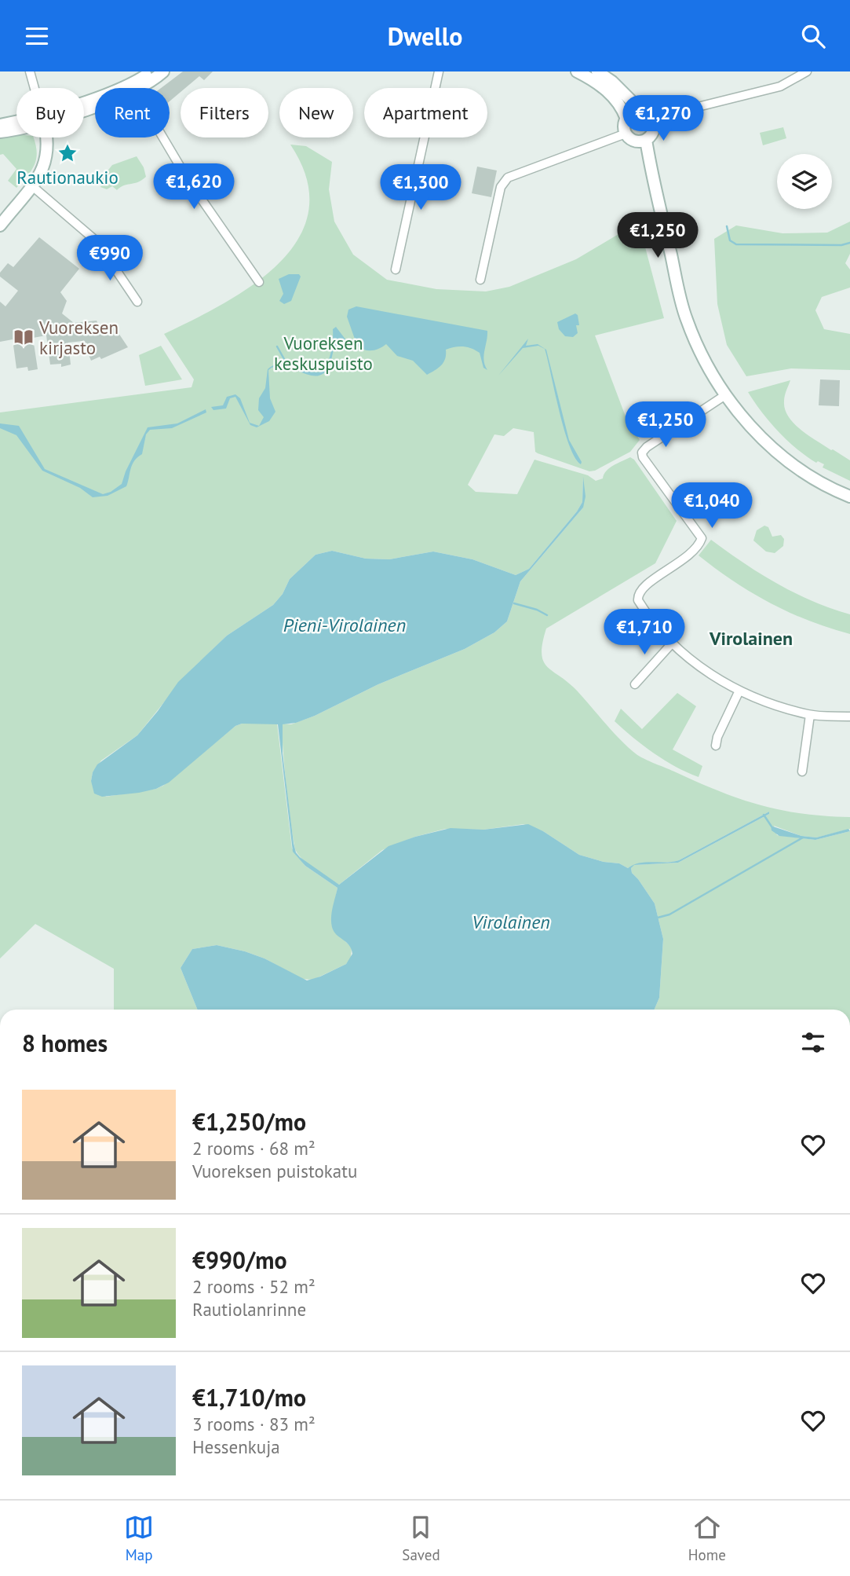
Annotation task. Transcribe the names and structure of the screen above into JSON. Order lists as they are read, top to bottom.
{
  "districts": ["Virolainen"],
  "water": ["Pieni-Virolainen", "Virolainen"],
  "parks": ["Vuoreksen keskuspuisto"],
  "places": {
    "place": ["Rautionaukio"],
    "library": ["Vuoreksen kirjasto"]
  },
  "page": {
    "header": "Dwello",
    "chip": [
      "Buy",
      "Rent",
      "Filters",
      "New",
      "Apartment"
    ],
    "price": [
      "€1,270",
      "€1,620",
      "€1,300",
      "€1,250",
      "€990",
      "€1,250",
      "€1,040",
      "€1,710"
    ],
    "heading": "8 homes",
    "list": [
      {
        "name": "€1,250/mo",
        "note": "2 rooms · 68 m² · Vuoreksen puistokatu"
      },
      {
        "name": "€990/mo",
        "note": "2 rooms · 52 m² · Rautiolanrinne"
      },
      {
        "name": "€1,710/mo",
        "note": "3 rooms · 83 m² · Hessenkuja"
      }
    ],
    "tabs": ["Map", "Saved", "Home"]
  }
}
